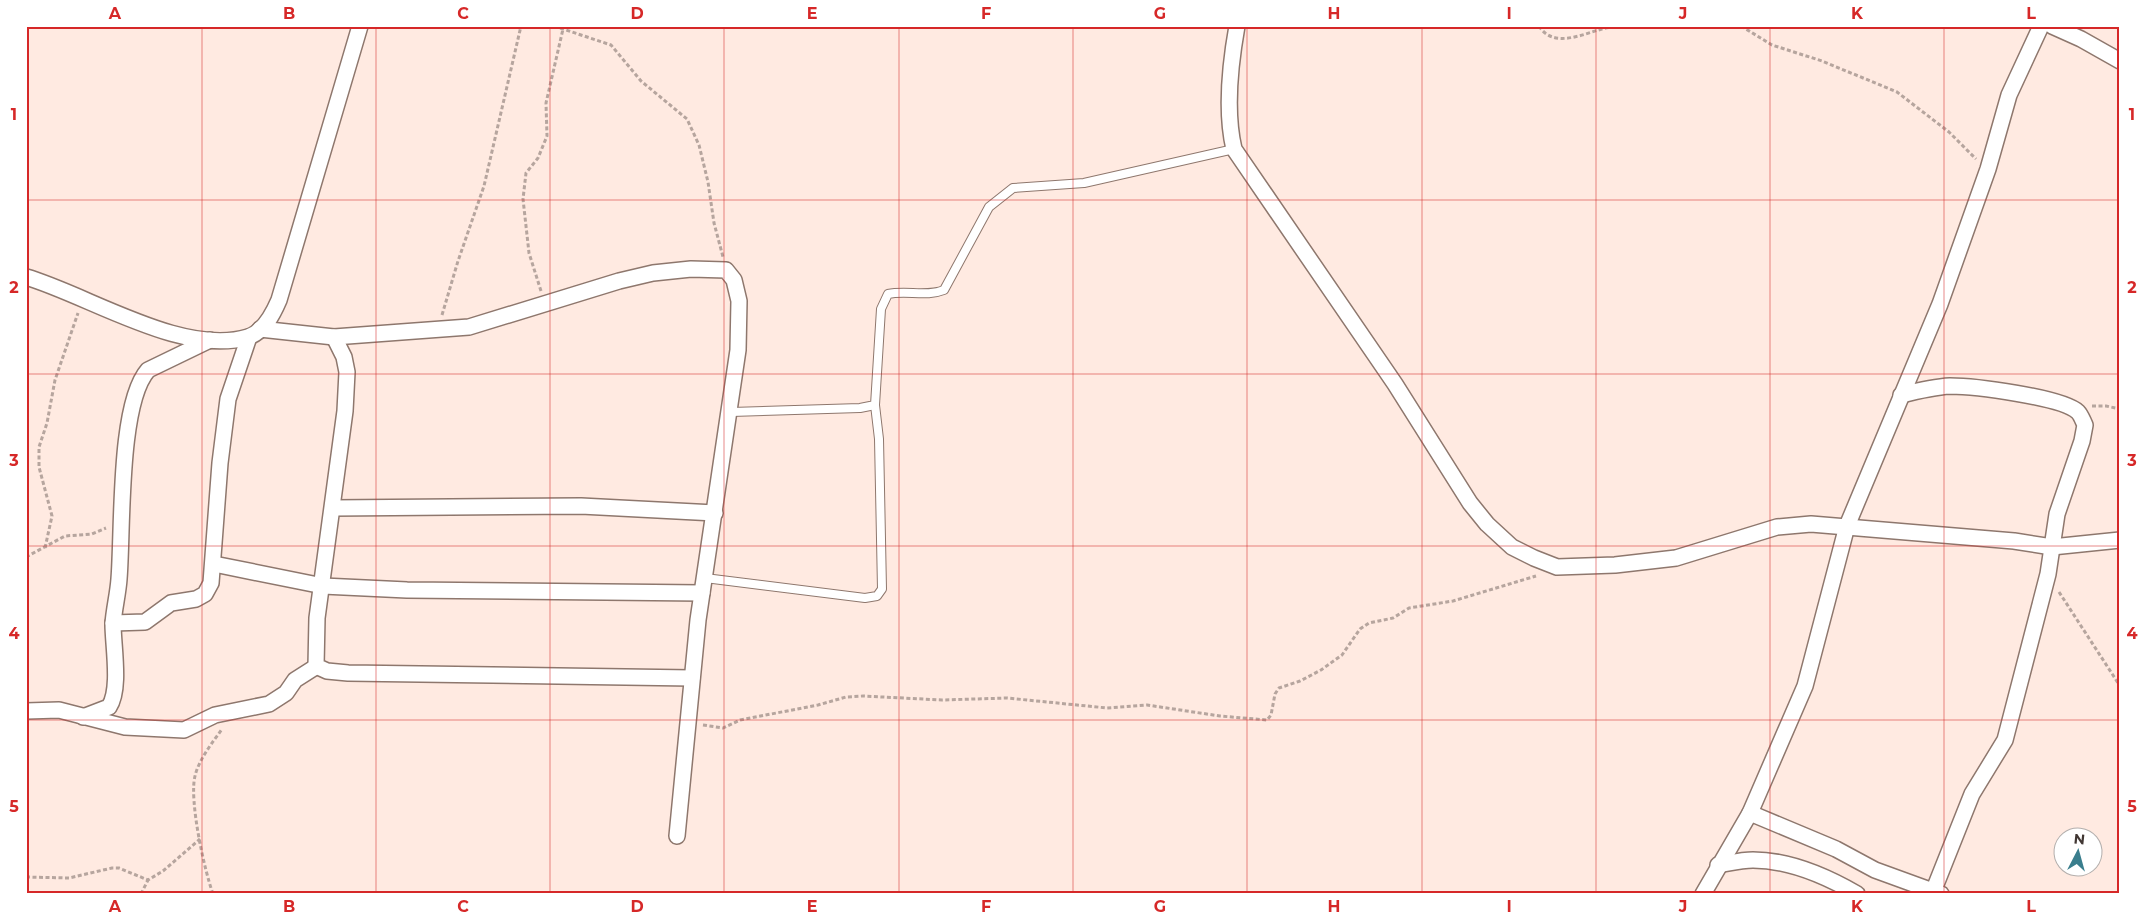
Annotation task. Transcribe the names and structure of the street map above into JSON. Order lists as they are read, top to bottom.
{
  "north": "top",
  "grid": {
    "columns": [
      "A",
      "B",
      "C",
      "D",
      "E",
      "F",
      "G",
      "H",
      "I",
      "J",
      "K",
      "L"
    ],
    "rows": [
      "1",
      "2",
      "3",
      "4",
      "5"
    ]
  }
}
